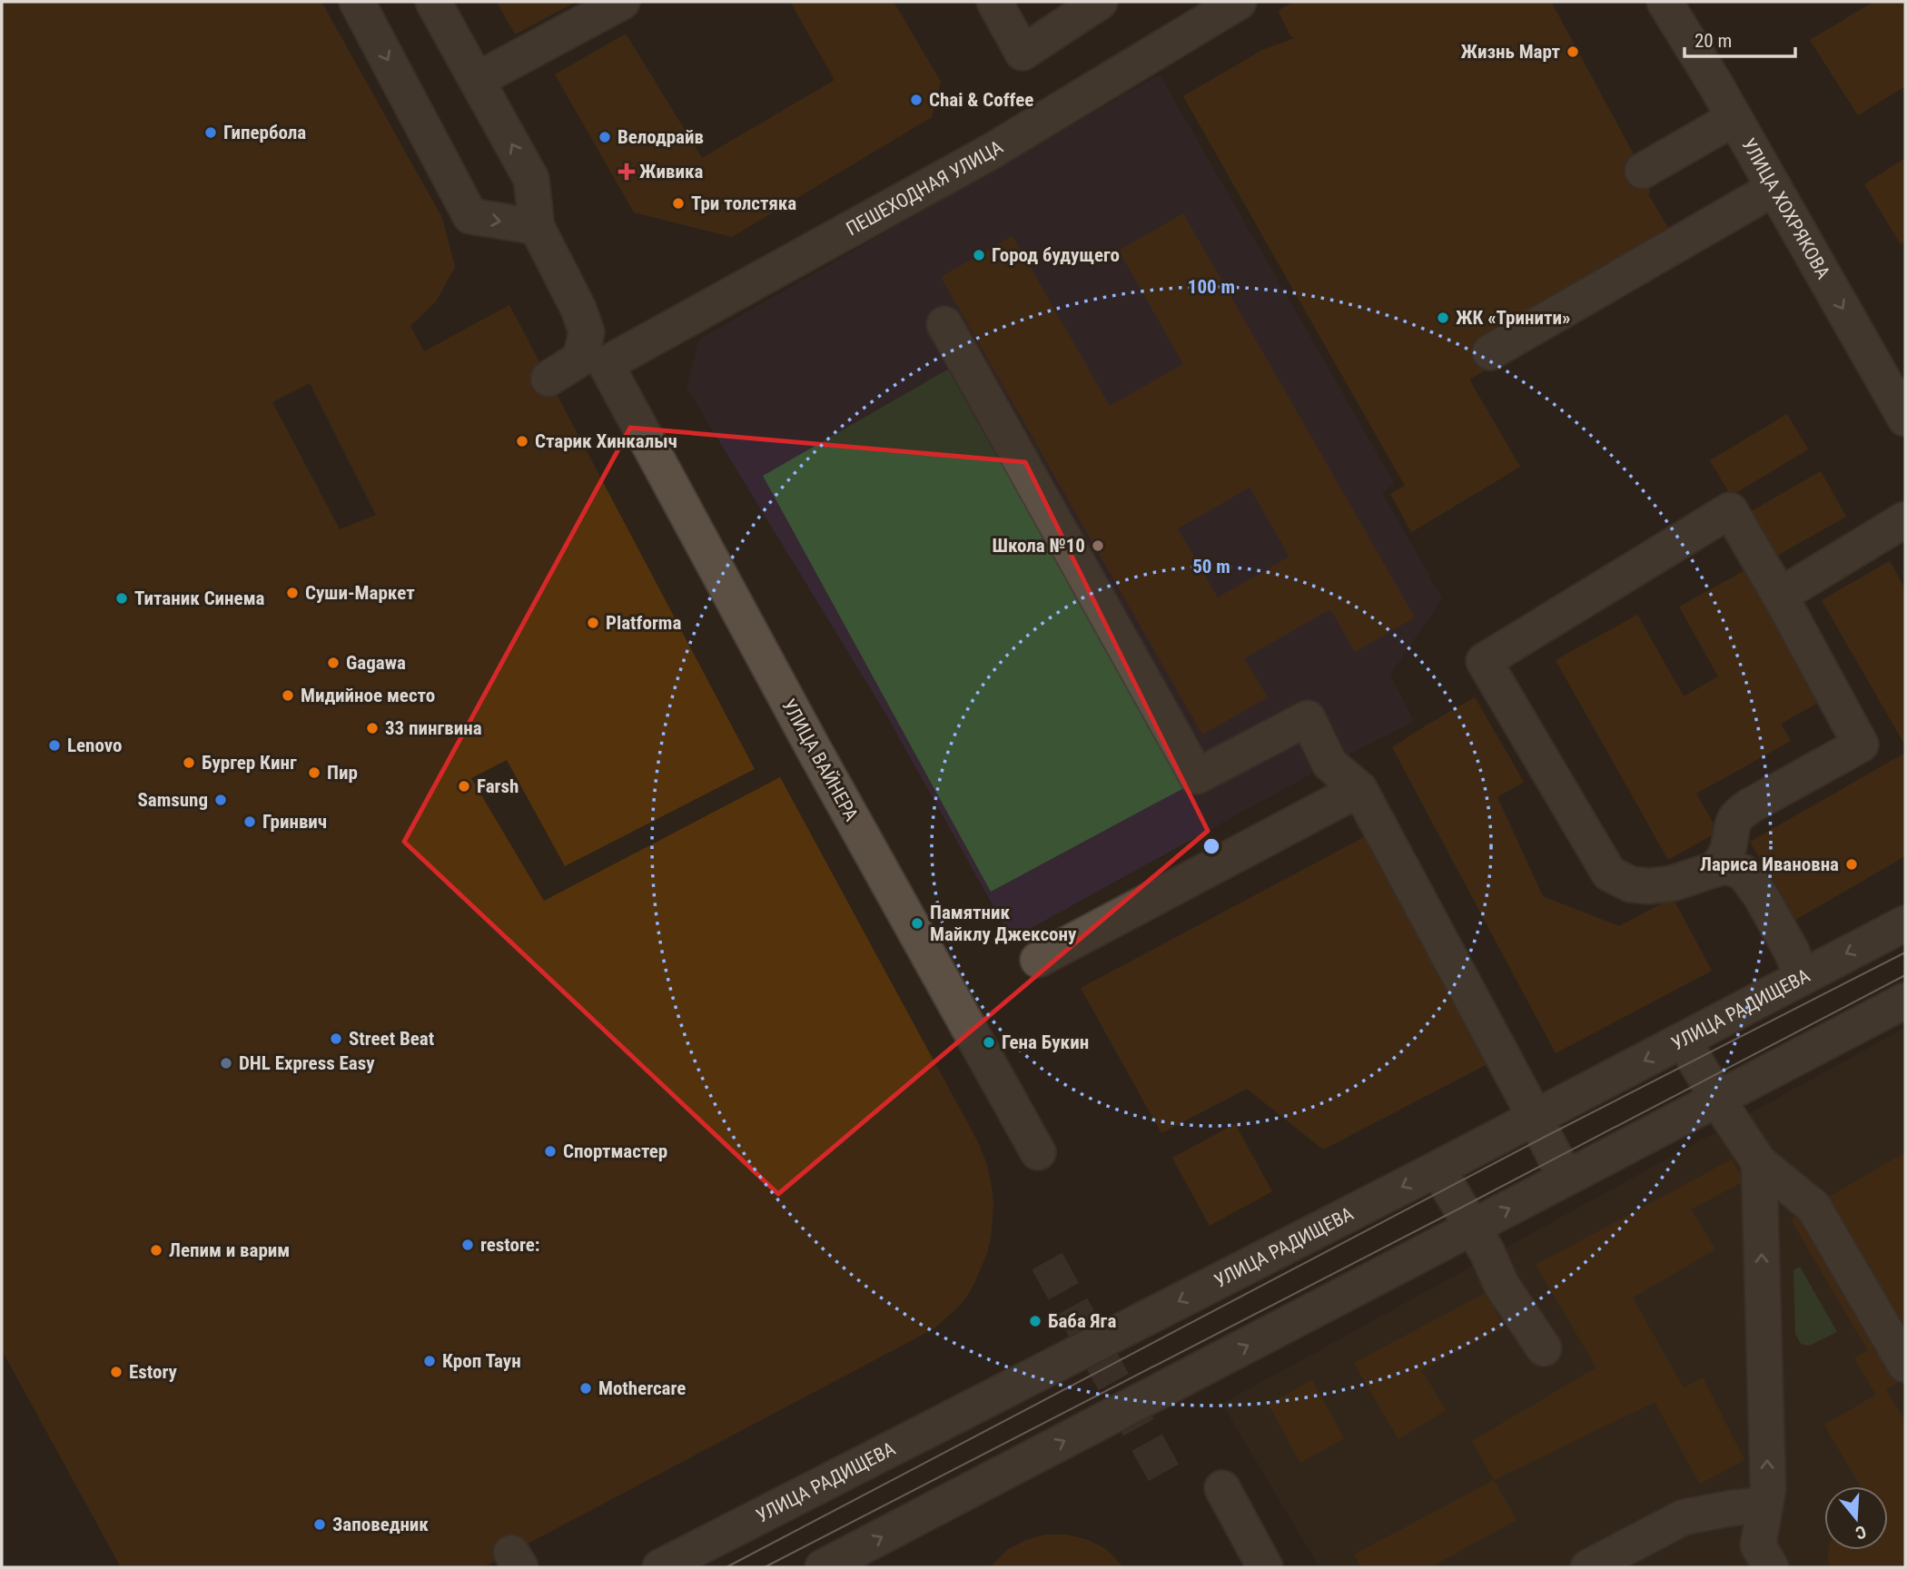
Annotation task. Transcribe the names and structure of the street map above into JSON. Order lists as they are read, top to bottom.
{
  "streets": {
    "street": [
      "ПЕШЕХОДНАЯ УЛИЦА",
      "УЛИЦА ХОХРЯКОВА",
      "УЛИЦА ВАЙНЕРА",
      "УЛИЦА РАДИЩЕВА"
    ]
  },
  "crossings": [
    ["ПЕШЕХОДНАЯ УЛИЦА", "УЛИЦА ВАЙНЕРА"]
  ],
  "one_way": ["УЛИЦА ХОХРЯКОВА"],
  "places": {
    "other": [
      "Жизнь Март",
      "Chai & Coffee",
      "Гипербола",
      "Велодрайв",
      "Три толстяка",
      "Город будущего",
      "ЖК «Тринити»",
      "Старик Хинкалыч",
      "Школа №10",
      "Суши-Маркет",
      "Титаник Синема",
      "Platforma",
      "Gagawa",
      "Мидийное место",
      "33 пингвина",
      "Lenovo",
      "Бургер Кинг",
      "Пир",
      "Farsh",
      "Samsung",
      "Гринвич",
      "Лариса Ивановна",
      "Памятник Майклу Джексону",
      "Street Beat",
      "Гена Букин",
      "DHL Express Easy",
      "Спортмастер",
      "restore:",
      "Лепим и варим",
      "Баба Яга",
      "Кроп Таун",
      "Estory",
      "Mothercare",
      "Заповедник"
    ],
    "health": ["Живика"]
  },
  "scale_bar": "20 m",
  "north": "bottom",
  "rings": ["100 m", "50 m"]
}
